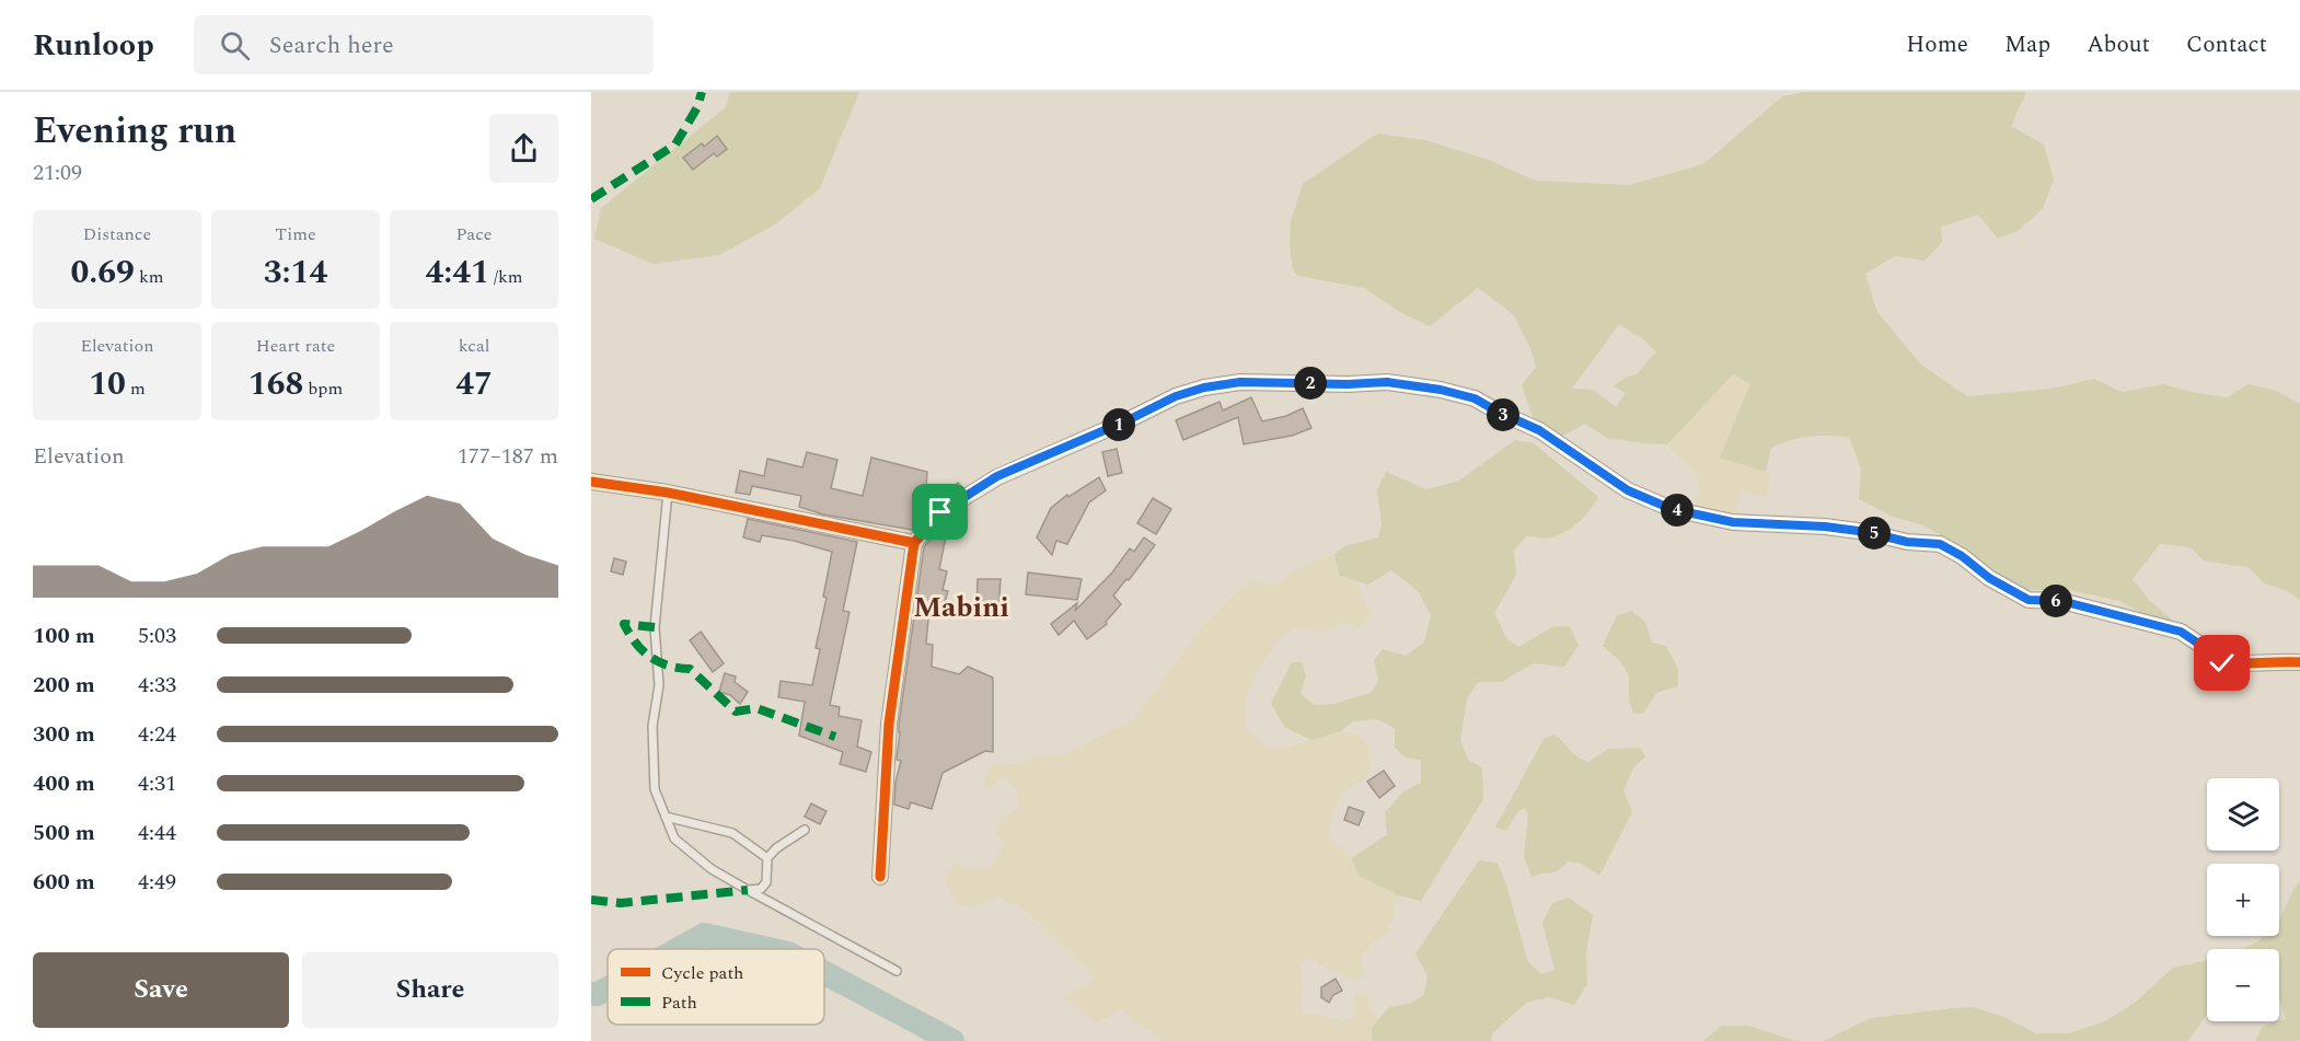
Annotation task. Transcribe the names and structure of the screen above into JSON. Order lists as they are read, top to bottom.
{
  "districts": ["Mabini"],
  "legend": ["Cycle path", "Path"],
  "page": {
    "header": "Runloop",
    "search": "Search here",
    "nav": [
      "Home",
      "Map",
      "About",
      "Contact"
    ],
    "heading": ["Evening run", "21:09"],
    "stats": [
      ["Distance", "0.69 km"],
      ["Time", "3:14"],
      ["Pace", "4:41 /km"],
      ["Elevation", "10 m"],
      ["Heart rate", "168 bpm"],
      ["kcal", "47"]
    ],
    "pins": [
      "2",
      "3",
      "1",
      "4",
      "5",
      "6"
    ],
    "chart": ["Elevation", "177–187 m"],
    "list": [
      {
        "name": "100 m",
        "note": "5:03"
      },
      {
        "name": "200 m",
        "note": "4:33"
      },
      {
        "name": "300 m",
        "note": "4:24"
      },
      {
        "name": "400 m",
        "note": "4:31"
      },
      {
        "name": "500 m",
        "note": "4:44"
      },
      {
        "name": "600 m",
        "note": "4:49"
      }
    ],
    "map_buttons": ["+", "−"],
    "buttons": ["Save", "Share"]
  }
}
